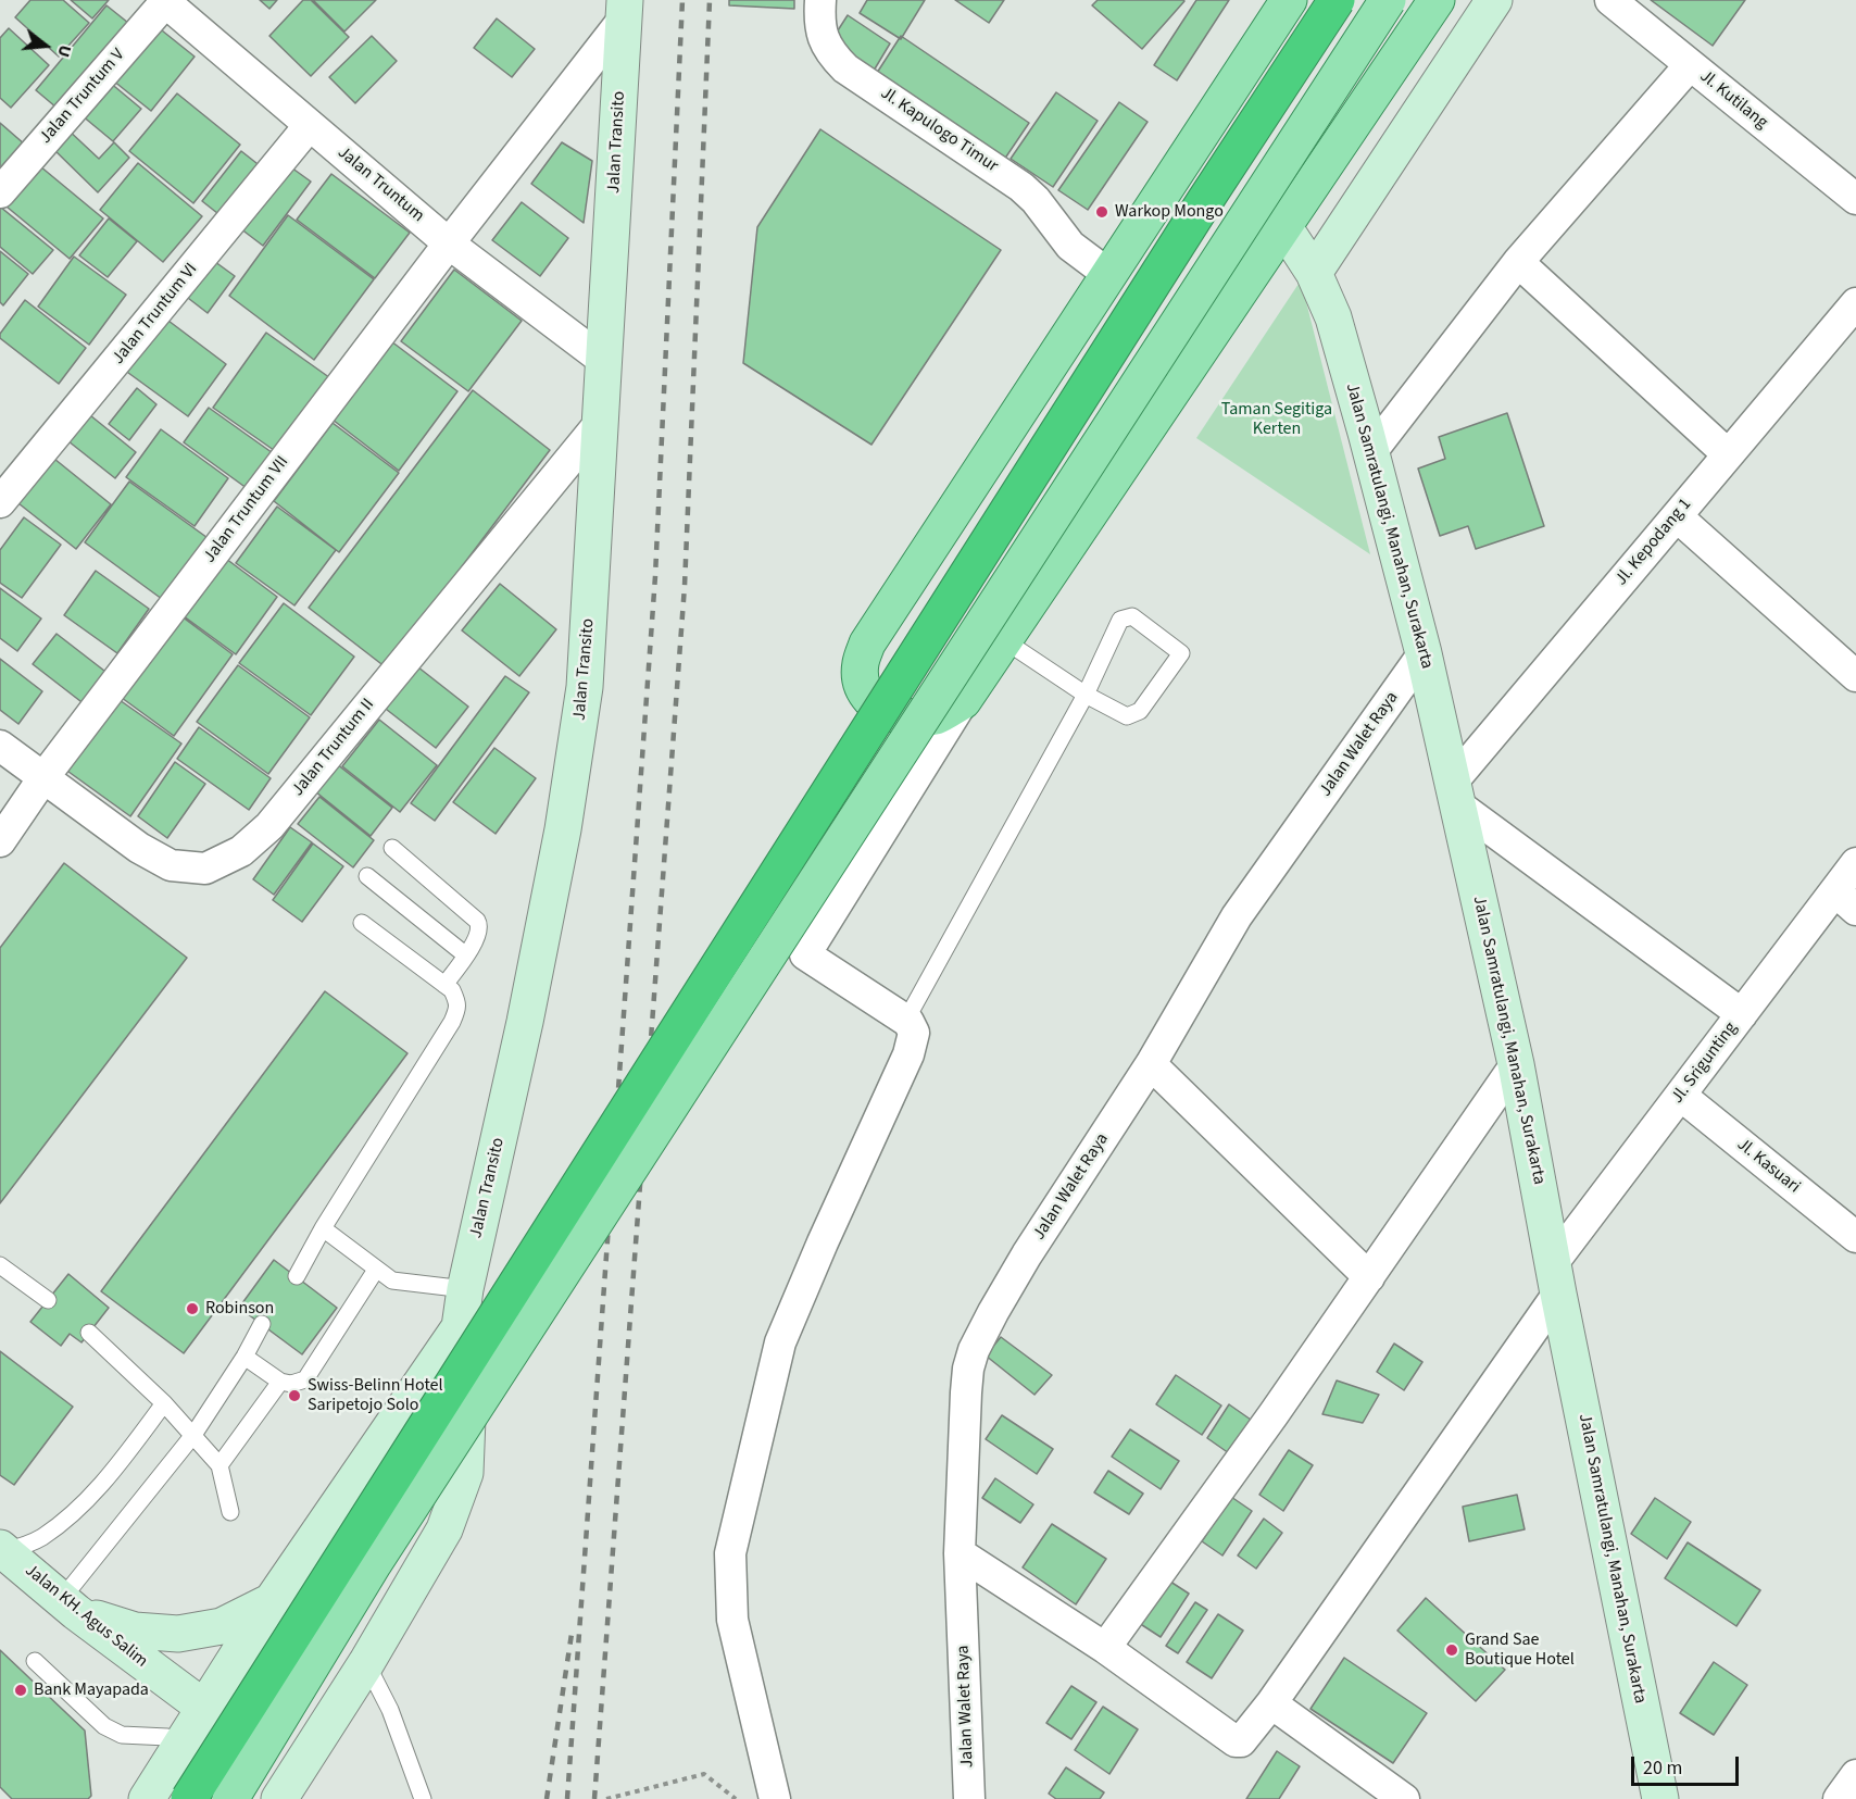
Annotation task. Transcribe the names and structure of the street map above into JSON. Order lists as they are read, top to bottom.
{
  "streets": {
    "main road": ["Jalan Transito", "Jalan Samratulangi, Manahan, Surakarta", "Jalan KH. Agus Salim"],
    "street": [
      "Jalan Truntum V",
      "Jl. Kutilang",
      "Jl. Kapulogo Timur",
      "Jalan Truntum",
      "Jalan Truntum VI",
      "Jalan Truntum VII",
      "Jl. Kepodang 1",
      "Jalan Walet Raya",
      "Jalan Truntum II",
      "Jl. Srigunting",
      "Jl. Kasuari"
    ]
  },
  "crossings": [
    ["Jalan Truntum V", "Jalan Truntum"],
    ["Jalan Transito", "Jalan Truntum"],
    ["Jalan Transito", "Jalan Truntum VII"],
    ["Jalan Transito", "Jalan Truntum II"],
    ["Jalan Truntum", "Jalan Truntum VI"],
    ["Jalan Truntum", "Jalan Truntum VII"],
    ["Jalan Truntum VII", "Jalan Truntum II"],
    ["Jalan Samratulangi, Manahan, Surakarta", "Jl. Kepodang 1"],
    ["Jalan Samratulangi, Manahan, Surakarta", "Jalan Walet Raya"],
    ["Jalan Samratulangi, Manahan, Surakarta", "Jl. Srigunting"],
    ["Jl. Srigunting", "Jl. Kasuari"]
  ],
  "parks": ["Taman Segitiga Kerten"],
  "places": [
    "Warkop Mongo",
    "Robinson",
    "Swiss-Belinn Hotel Saripetojo Solo",
    "Grand Sae Boutique Hotel",
    "Bank Mayapada"
  ],
  "scale_bar": "20 m",
  "north": "right"
}
